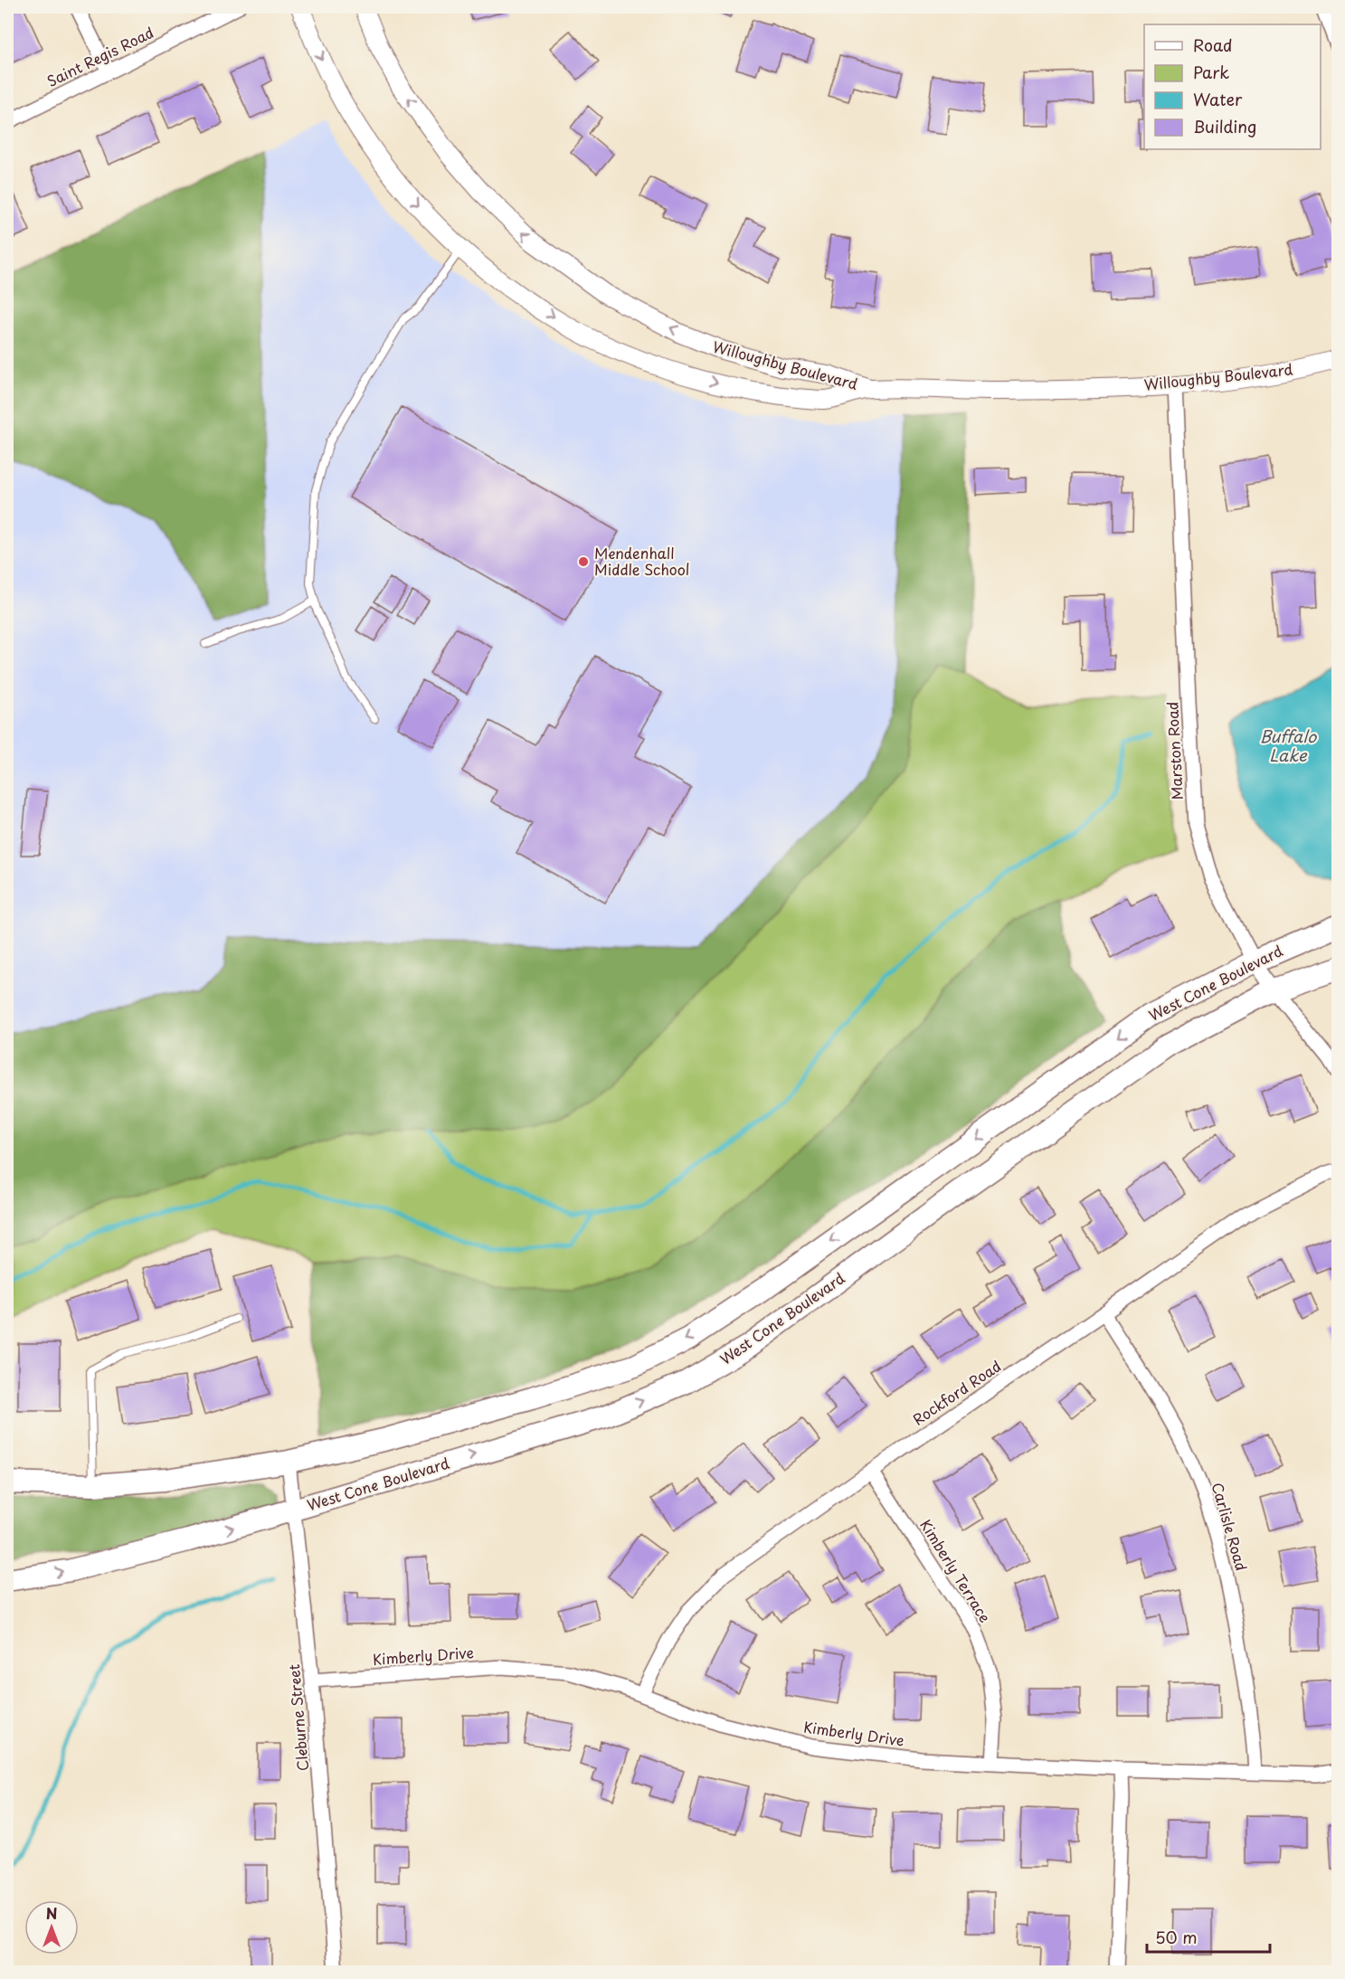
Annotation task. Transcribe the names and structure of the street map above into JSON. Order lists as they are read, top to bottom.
{
  "streets": {
    "main road": ["West Cone Boulevard"],
    "street": [
      "Saint Regis Road",
      "Willoughby Boulevard",
      "Marston Road",
      "Rockford Road",
      "Carlisle Road",
      "Kimberly Terrace",
      "Kimberly Drive",
      "Cleburne Street"
    ]
  },
  "crossings": [
    ["Willoughby Boulevard", "Marston Road"],
    ["Marston Road", "West Cone Boulevard"],
    ["West Cone Boulevard", "Cleburne Street"],
    ["Rockford Road", "Carlisle Road"],
    ["Rockford Road", "Kimberly Terrace"],
    ["Rockford Road", "Kimberly Drive"],
    ["Carlisle Road", "Kimberly Drive"],
    ["Kimberly Terrace", "Kimberly Drive"],
    ["Kimberly Drive", "Cleburne Street"]
  ],
  "water": ["Buffalo Lake"],
  "places": ["Mendenhall Middle School"],
  "legend": [
    "Road",
    "Park",
    "Water",
    "Building"
  ],
  "scale_bar": "50 m",
  "north": "top"
}
